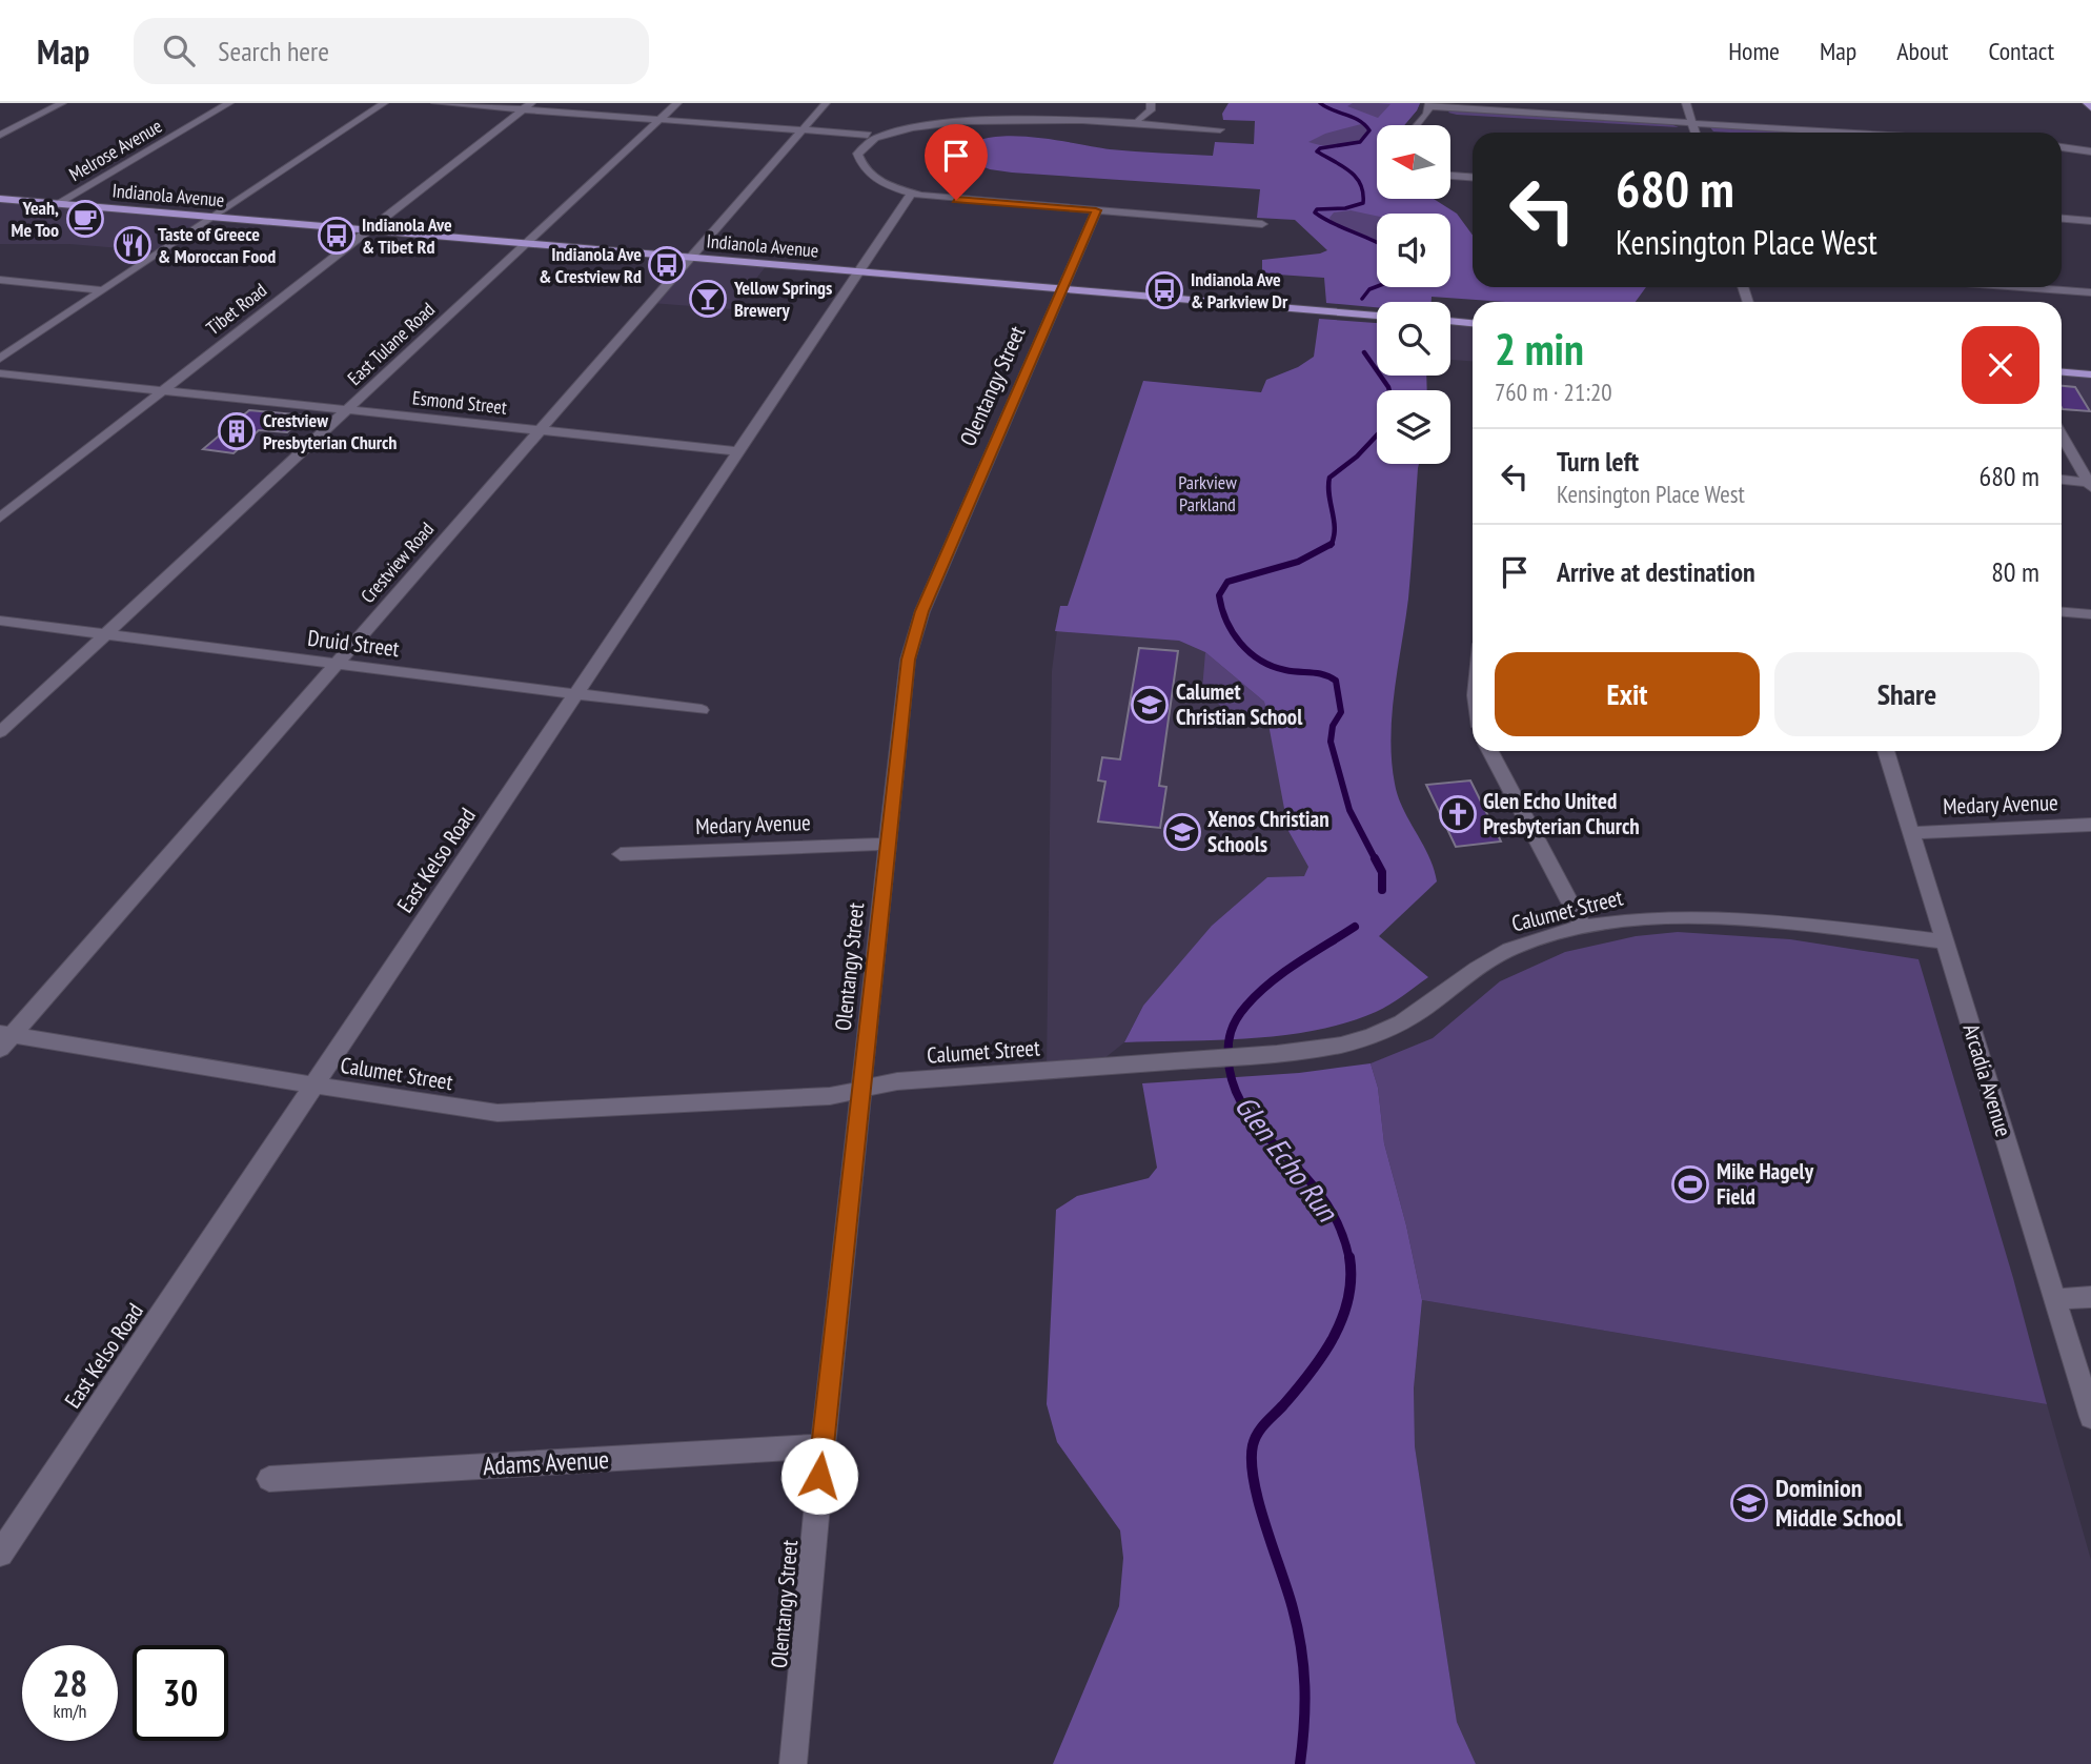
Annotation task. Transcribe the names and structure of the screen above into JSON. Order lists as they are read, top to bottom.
{
  "streets": {
    "main road": ["Indianola Avenue"],
    "street": [
      "Melrose Avenue",
      "Tibet Road",
      "East Tulane Road",
      "Olentangy Street",
      "Esmond Street",
      "Crestview Road",
      "Druid Street",
      "Medary Avenue",
      "East Kelso Road",
      "Calumet Street",
      "Arcadia Avenue",
      "Adams Avenue"
    ]
  },
  "crossings": [
    ["Melrose Avenue", "Indianola Avenue"],
    ["Indianola Avenue", "Tibet Road"],
    ["Indianola Avenue", "East Tulane Road"],
    ["Indianola Avenue", "Olentangy Street"],
    ["Indianola Avenue", "Crestview Road"],
    ["Indianola Avenue", "East Kelso Road"],
    ["Tibet Road", "Esmond Street"],
    ["East Tulane Road", "Esmond Street"],
    ["East Tulane Road", "Druid Street"],
    ["Olentangy Street", "Medary Avenue"],
    ["Olentangy Street", "Calumet Street"],
    ["Olentangy Street", "Adams Avenue"],
    ["Esmond Street", "Crestview Road"],
    ["Esmond Street", "East Kelso Road"],
    ["Crestview Road", "Druid Street"],
    ["Crestview Road", "Calumet Street"],
    ["Druid Street", "East Kelso Road"],
    ["Medary Avenue", "Arcadia Avenue"],
    ["East Kelso Road", "Calumet Street"],
    ["Calumet Street", "Arcadia Avenue"]
  ],
  "water": ["Glen Echo Run"],
  "parks": ["Parkview Parkland"],
  "places": {
    "cafe": ["Yeah, Me Too"],
    "bus stop": ["Indianola Ave & Tibet Rd", "Indianola Ave & Crestview Rd", "Indianola Ave & Parkview Dr"],
    "restaurant": ["Taste of Greece & Moroccan Food"],
    "bar": ["Yellow Springs Brewery"],
    "building": ["Crestview Presbyterian Church"],
    "school or university": ["Calumet Christian School", "Xenos Christian Schools", "Dominion Middle School"],
    "church": ["Glen Echo United Presbyterian Church"],
    "sports": ["Mike Hagely Field"]
  },
  "north": "left",
  "page": {
    "header": "Map",
    "search": "Search here",
    "nav": [
      "Home",
      "Map",
      "About",
      "Contact"
    ],
    "turn": ["680 m", "Kensington Place West"],
    "heading": ["2 min", "760 m · 21:20"],
    "list": [
      {
        "name": "Turn left",
        "note": "Kensington Place West",
        "value": "680 m"
      },
      {
        "name": "Arrive at destination",
        "value": "80 m"
      }
    ],
    "buttons": ["Exit", "Share"],
    "speed": "28 km/h",
    "limit": "30"
  }
}
